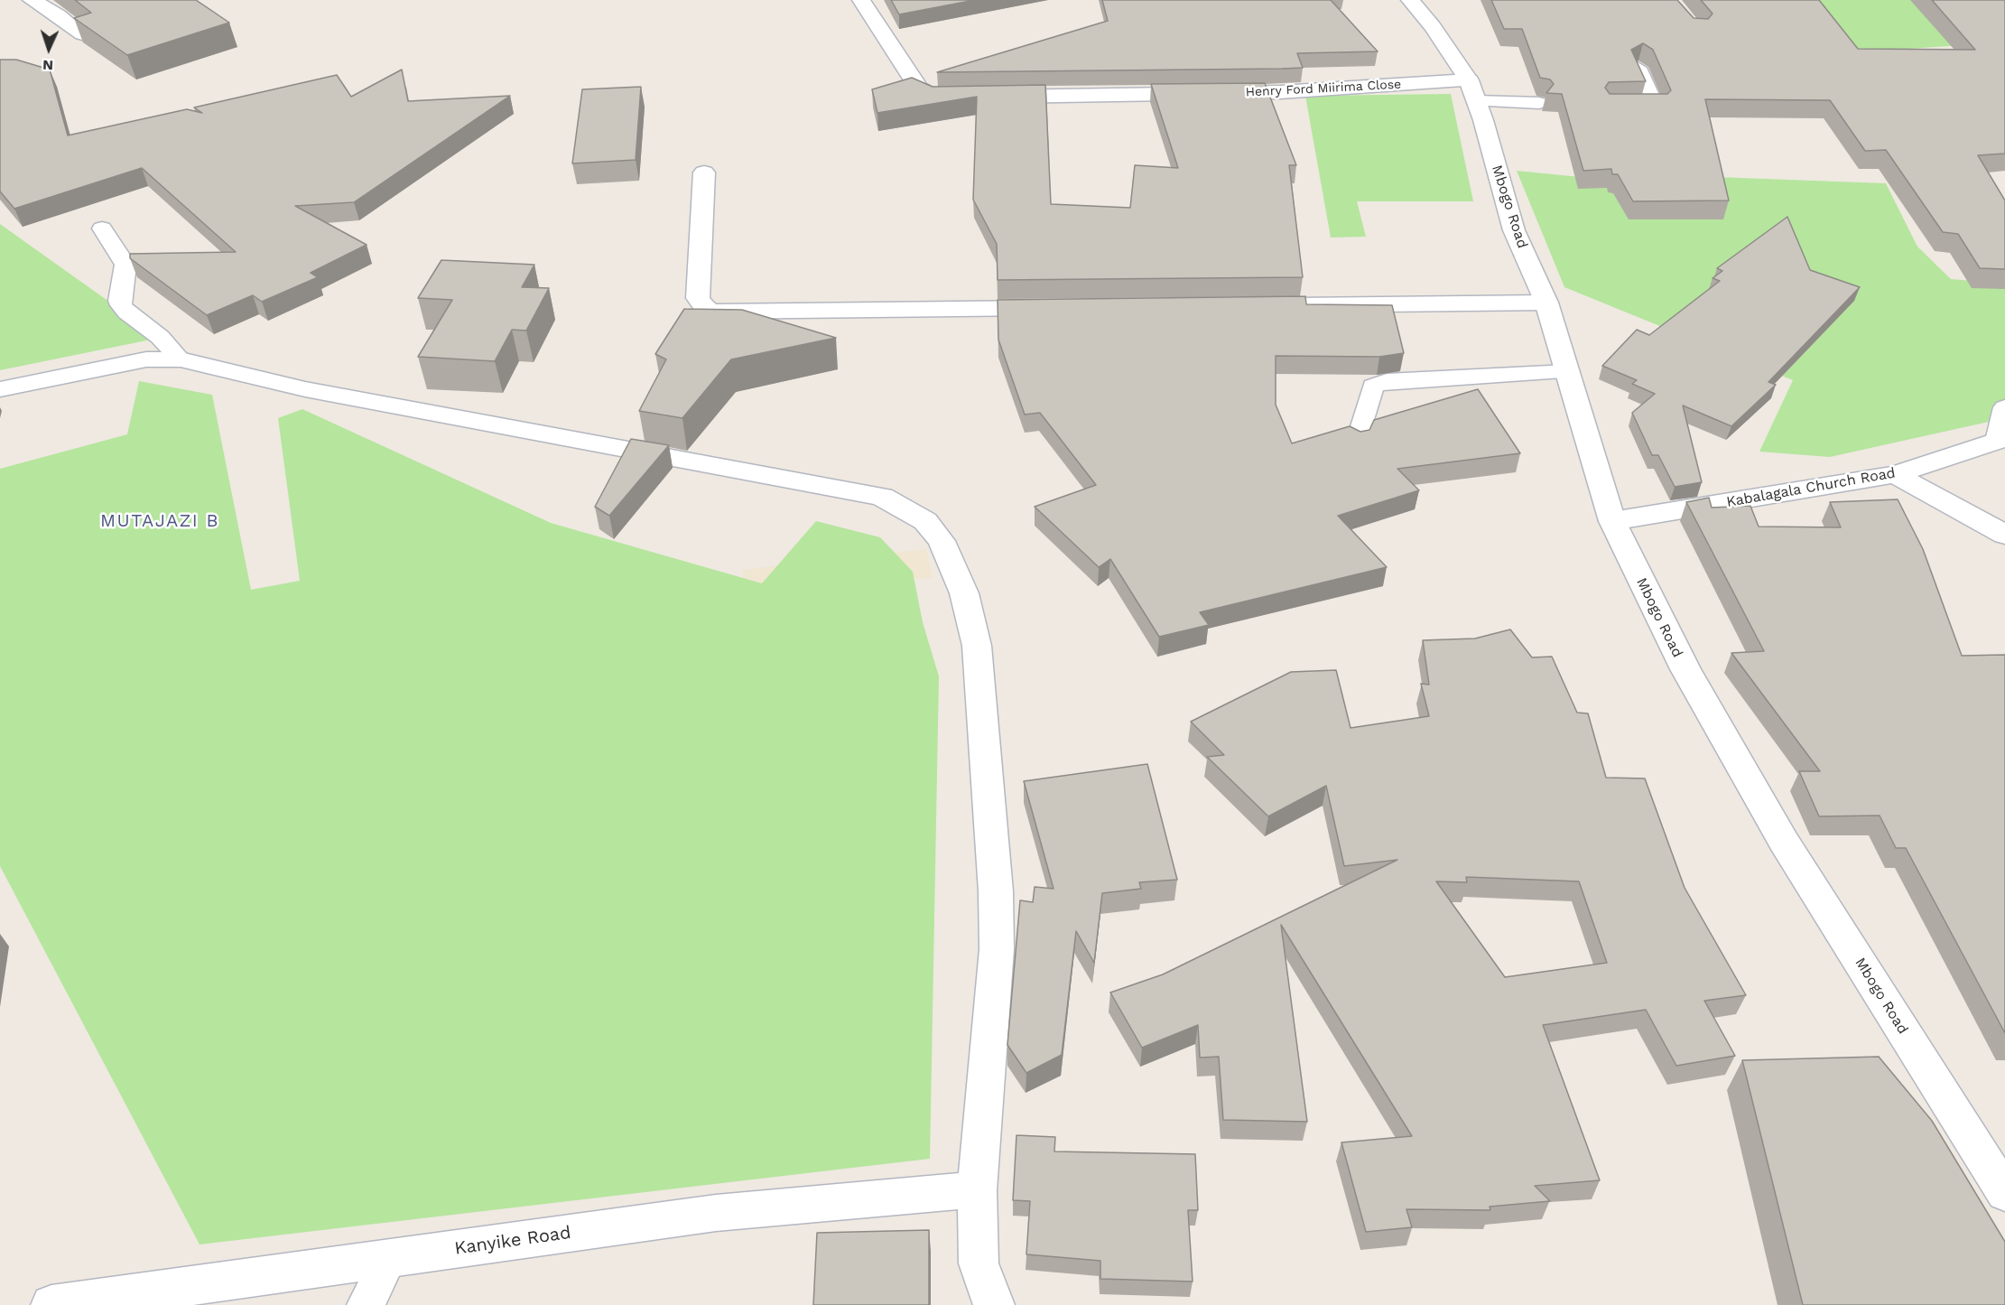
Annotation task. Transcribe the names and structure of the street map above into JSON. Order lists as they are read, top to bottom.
{
  "streets": {
    "street": [
      "Henry Ford Miirima Close",
      "Mbogo Road",
      "Kabalagala Church Road",
      "Kanyike Road"
    ]
  },
  "crossings": [
    ["Henry Ford Miirima Close", "Mbogo Road"],
    ["Mbogo Road", "Kabalagala Church Road"]
  ],
  "districts": ["MUTAJAZI B"],
  "north": "bottom"
}
